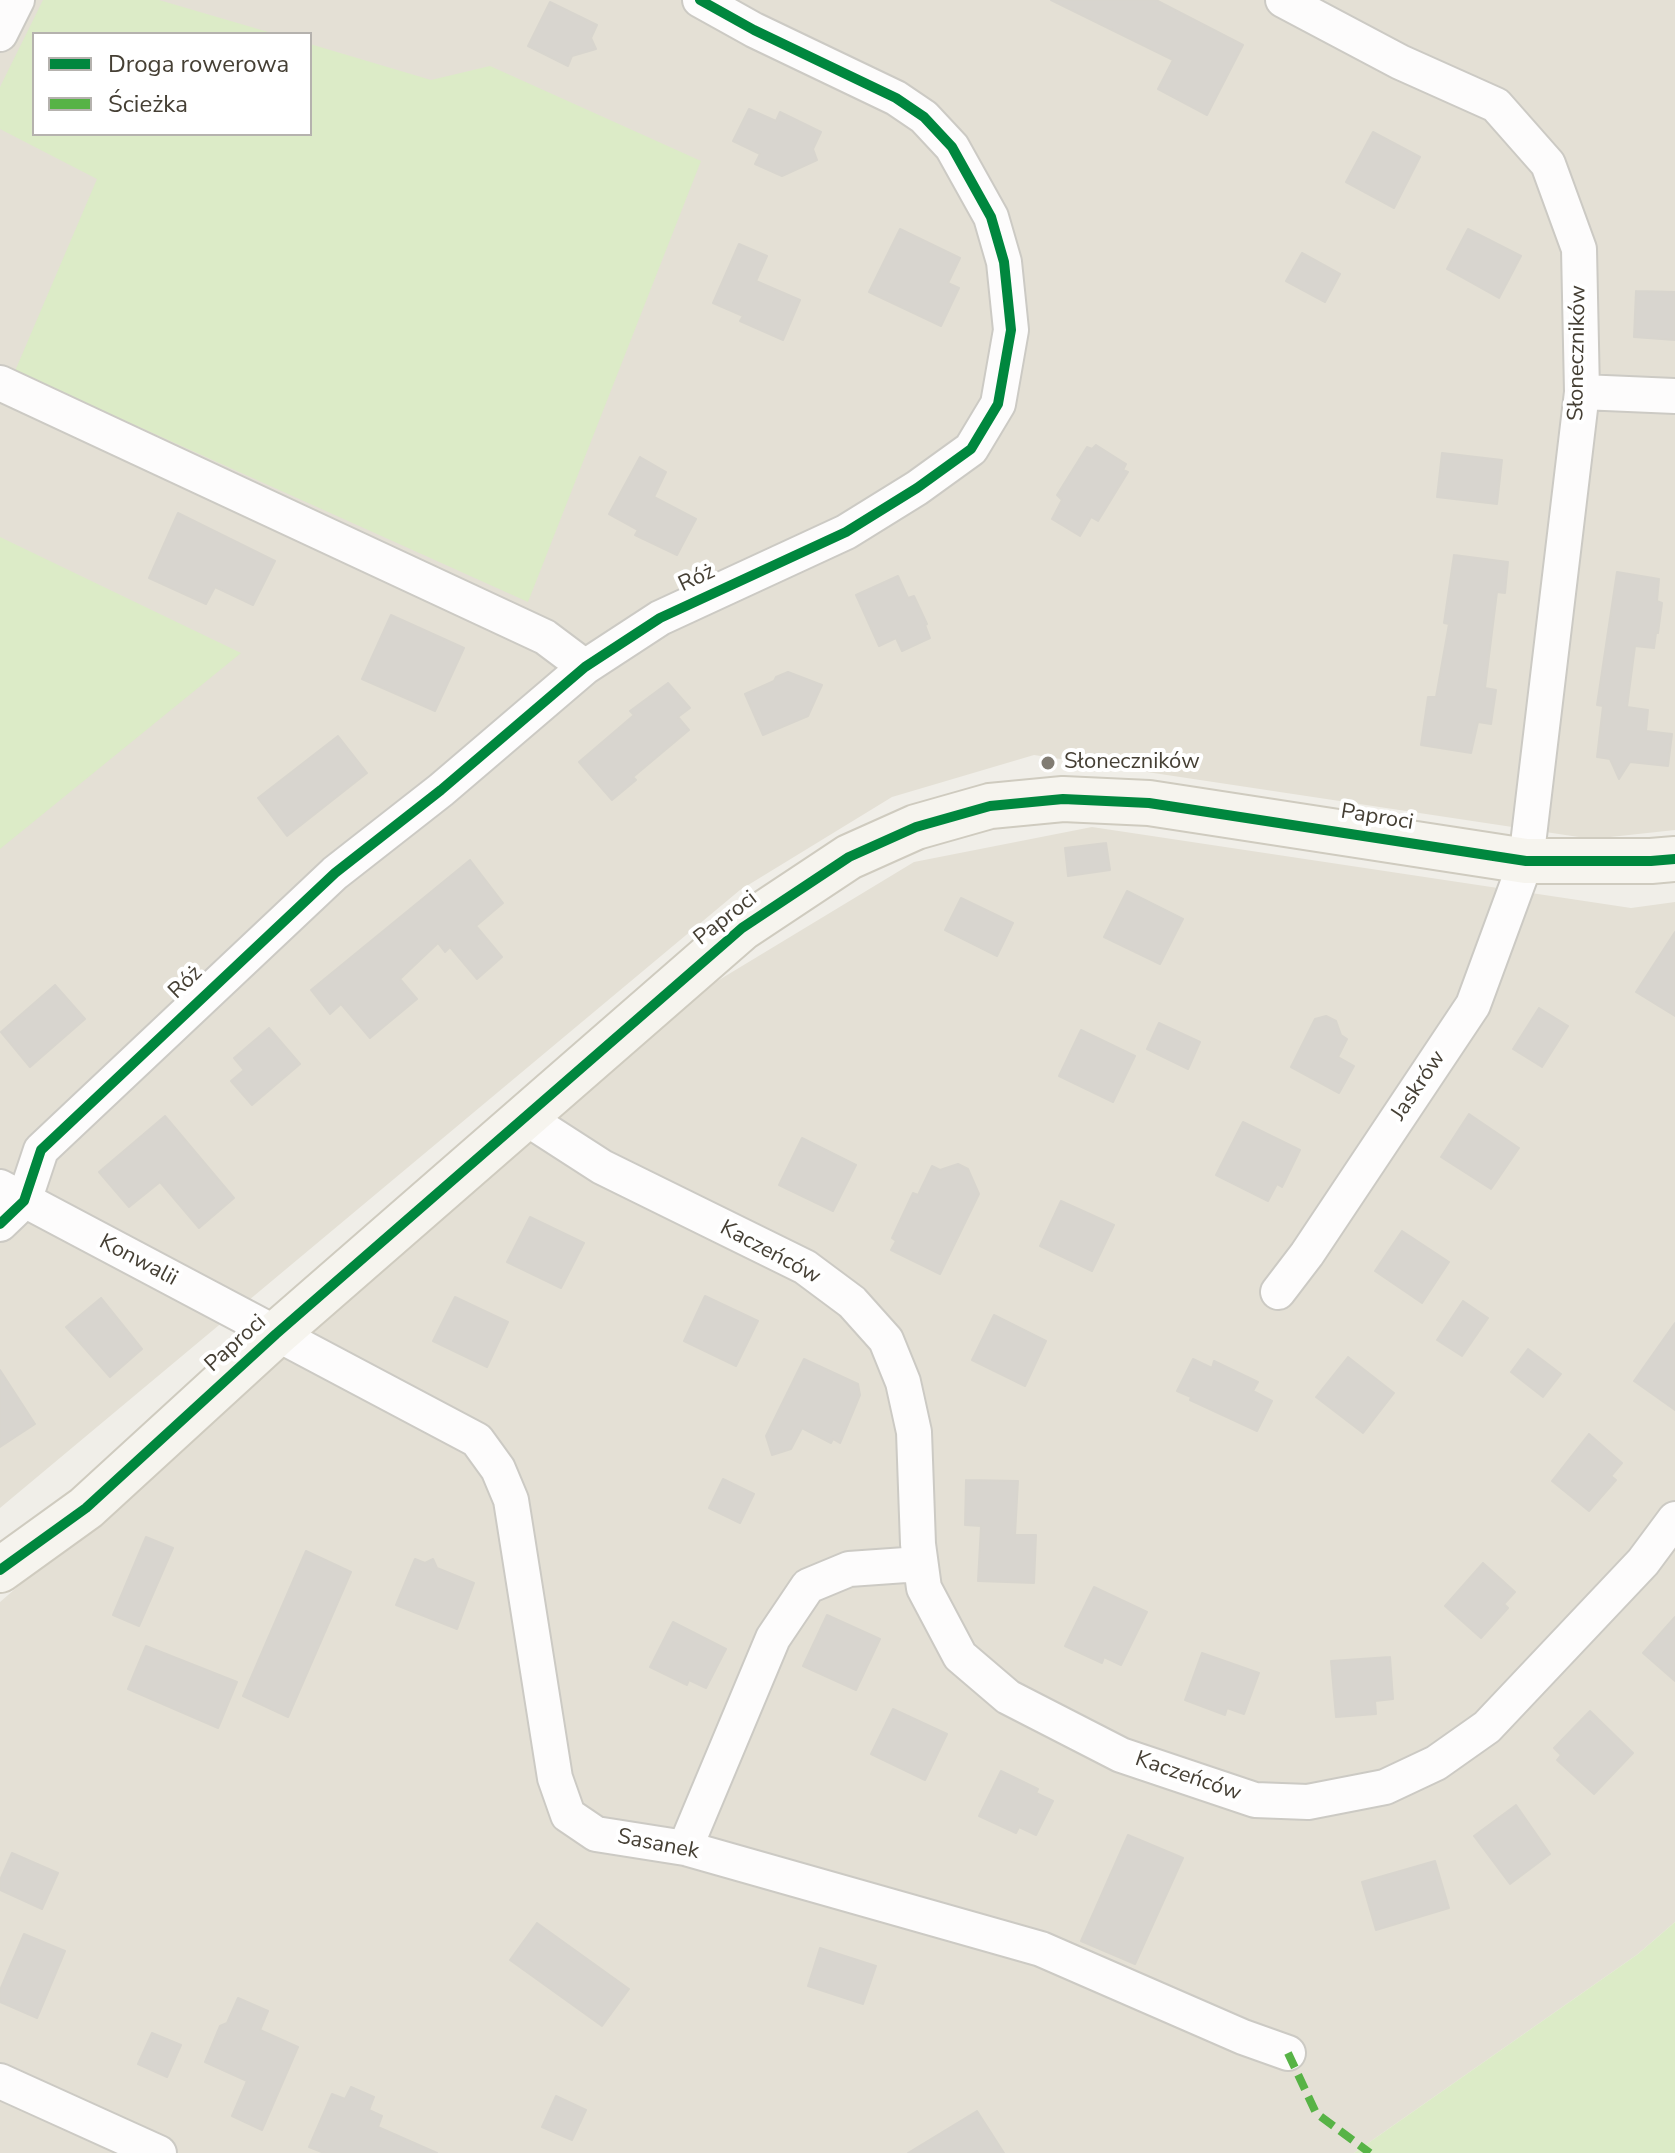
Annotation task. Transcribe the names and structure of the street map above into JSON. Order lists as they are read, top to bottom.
{
  "streets": {
    "street": [
      "Słoneczników",
      "Róż",
      "Paproci",
      "Jaskrów",
      "Kaczeńców",
      "Konwalii",
      "Sasanek"
    ]
  },
  "crossings": [
    ["Słoneczników", "Paproci"],
    ["Słoneczników", "Jaskrów"],
    ["Róż", "Konwalii"],
    ["Paproci", "Jaskrów"],
    ["Paproci", "Kaczeńców"],
    ["Paproci", "Konwalii"],
    ["Paproci", "Sasanek"],
    ["Konwalii", "Sasanek"]
  ],
  "places": ["Słoneczników"],
  "legend": ["Droga rowerowa", "Ścieżka"]
}
